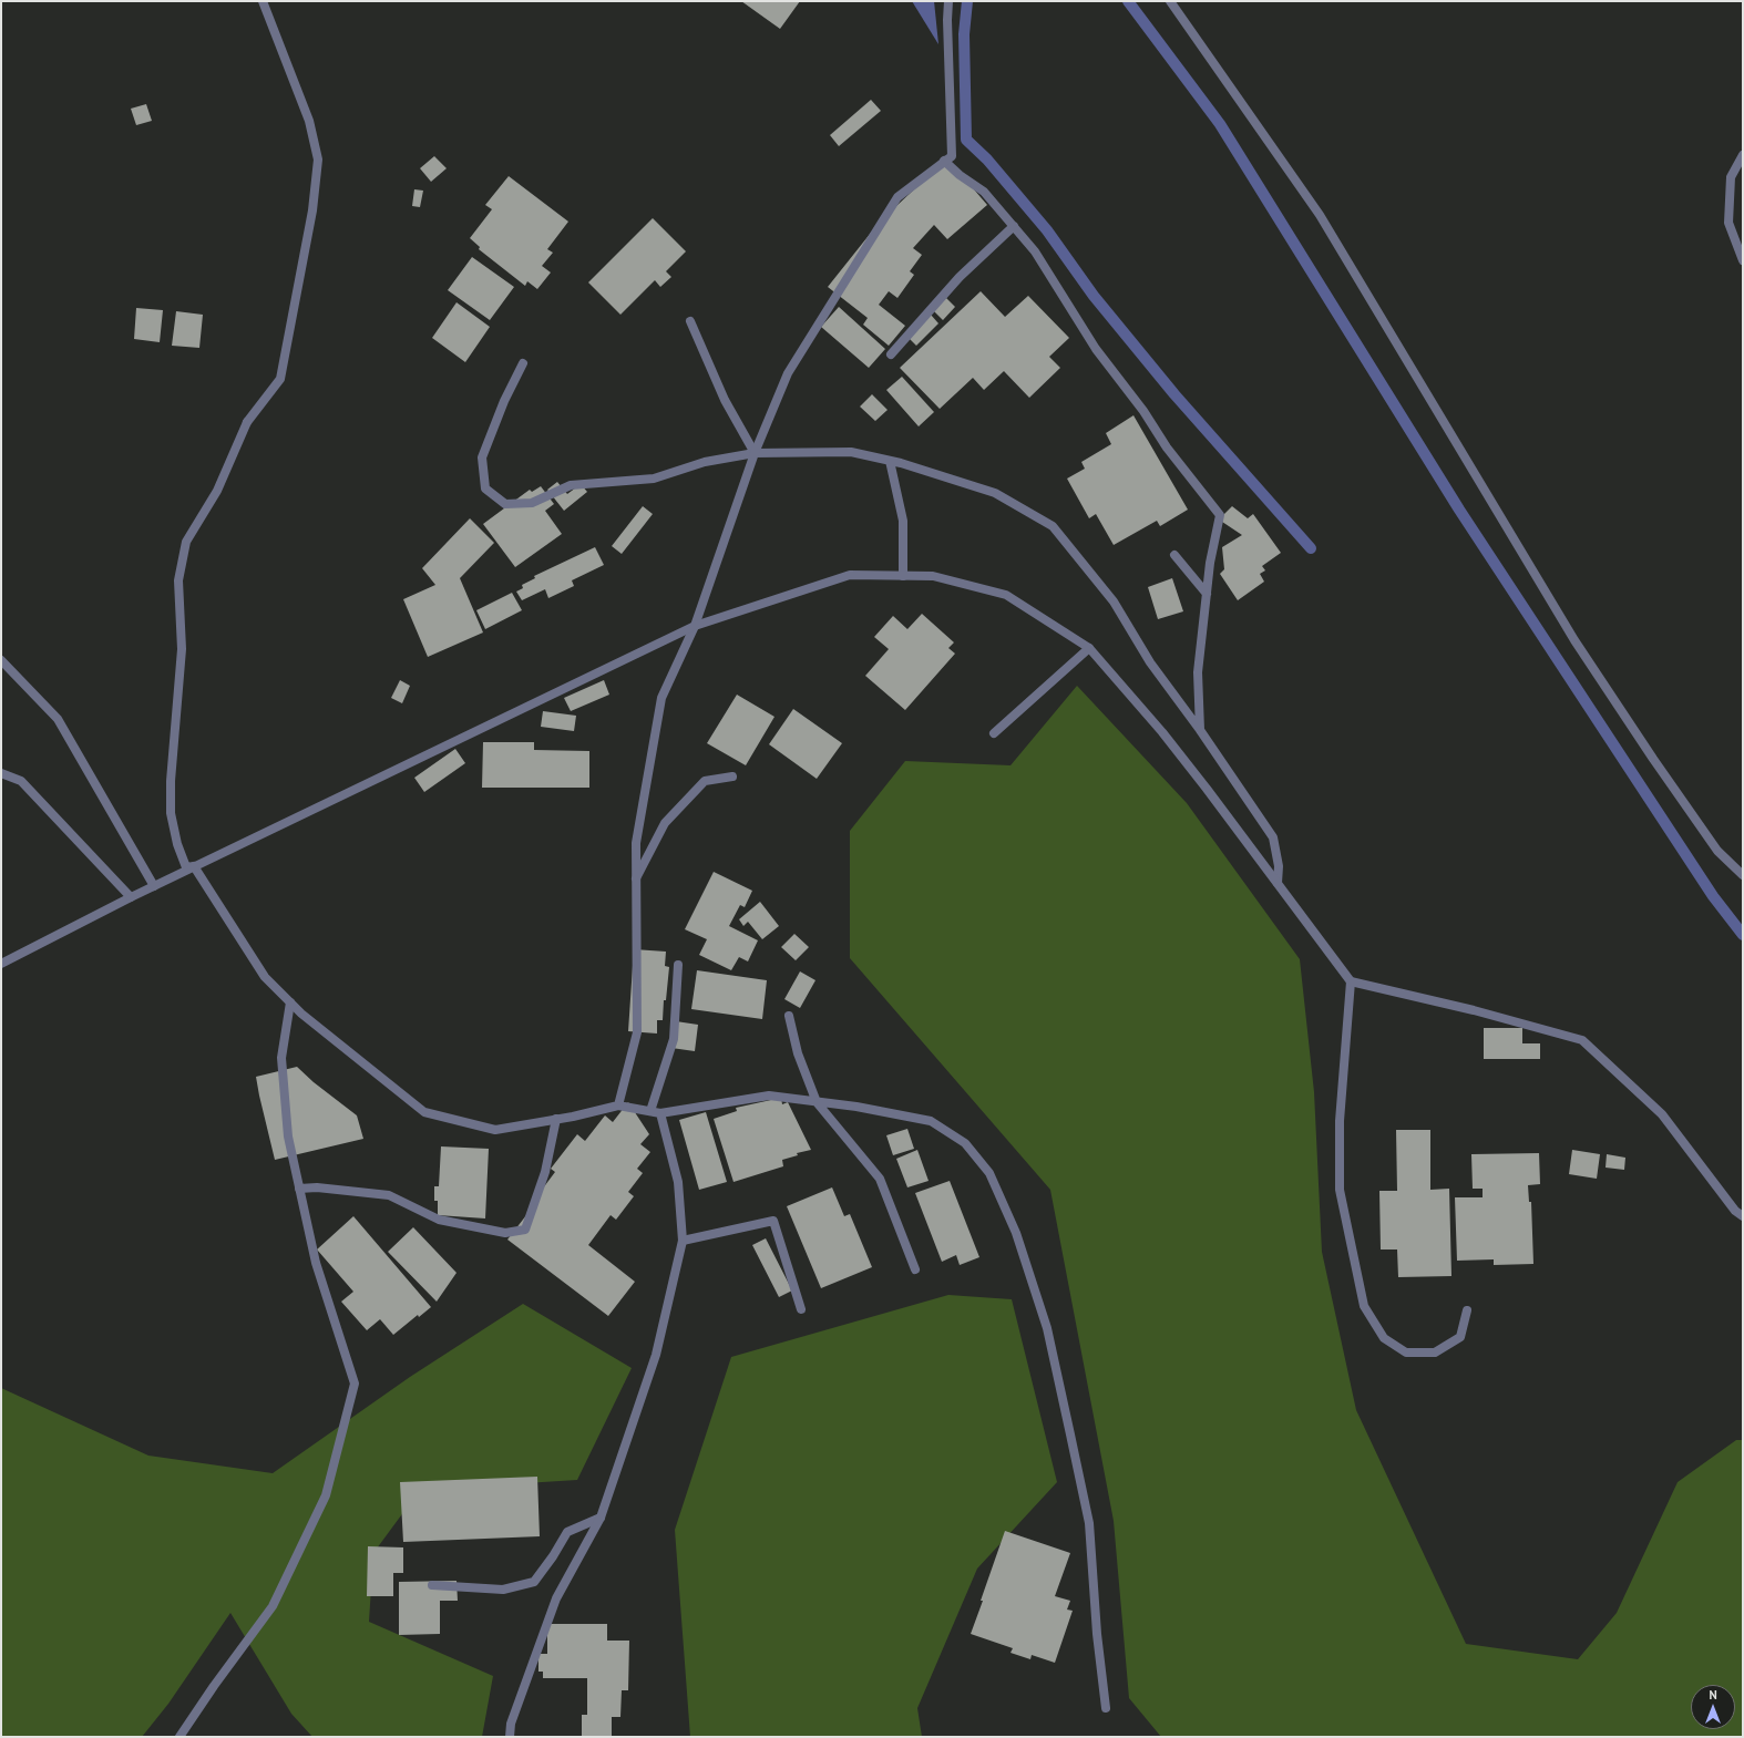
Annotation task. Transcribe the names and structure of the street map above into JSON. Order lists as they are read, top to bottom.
{
  "north": "top"
}
